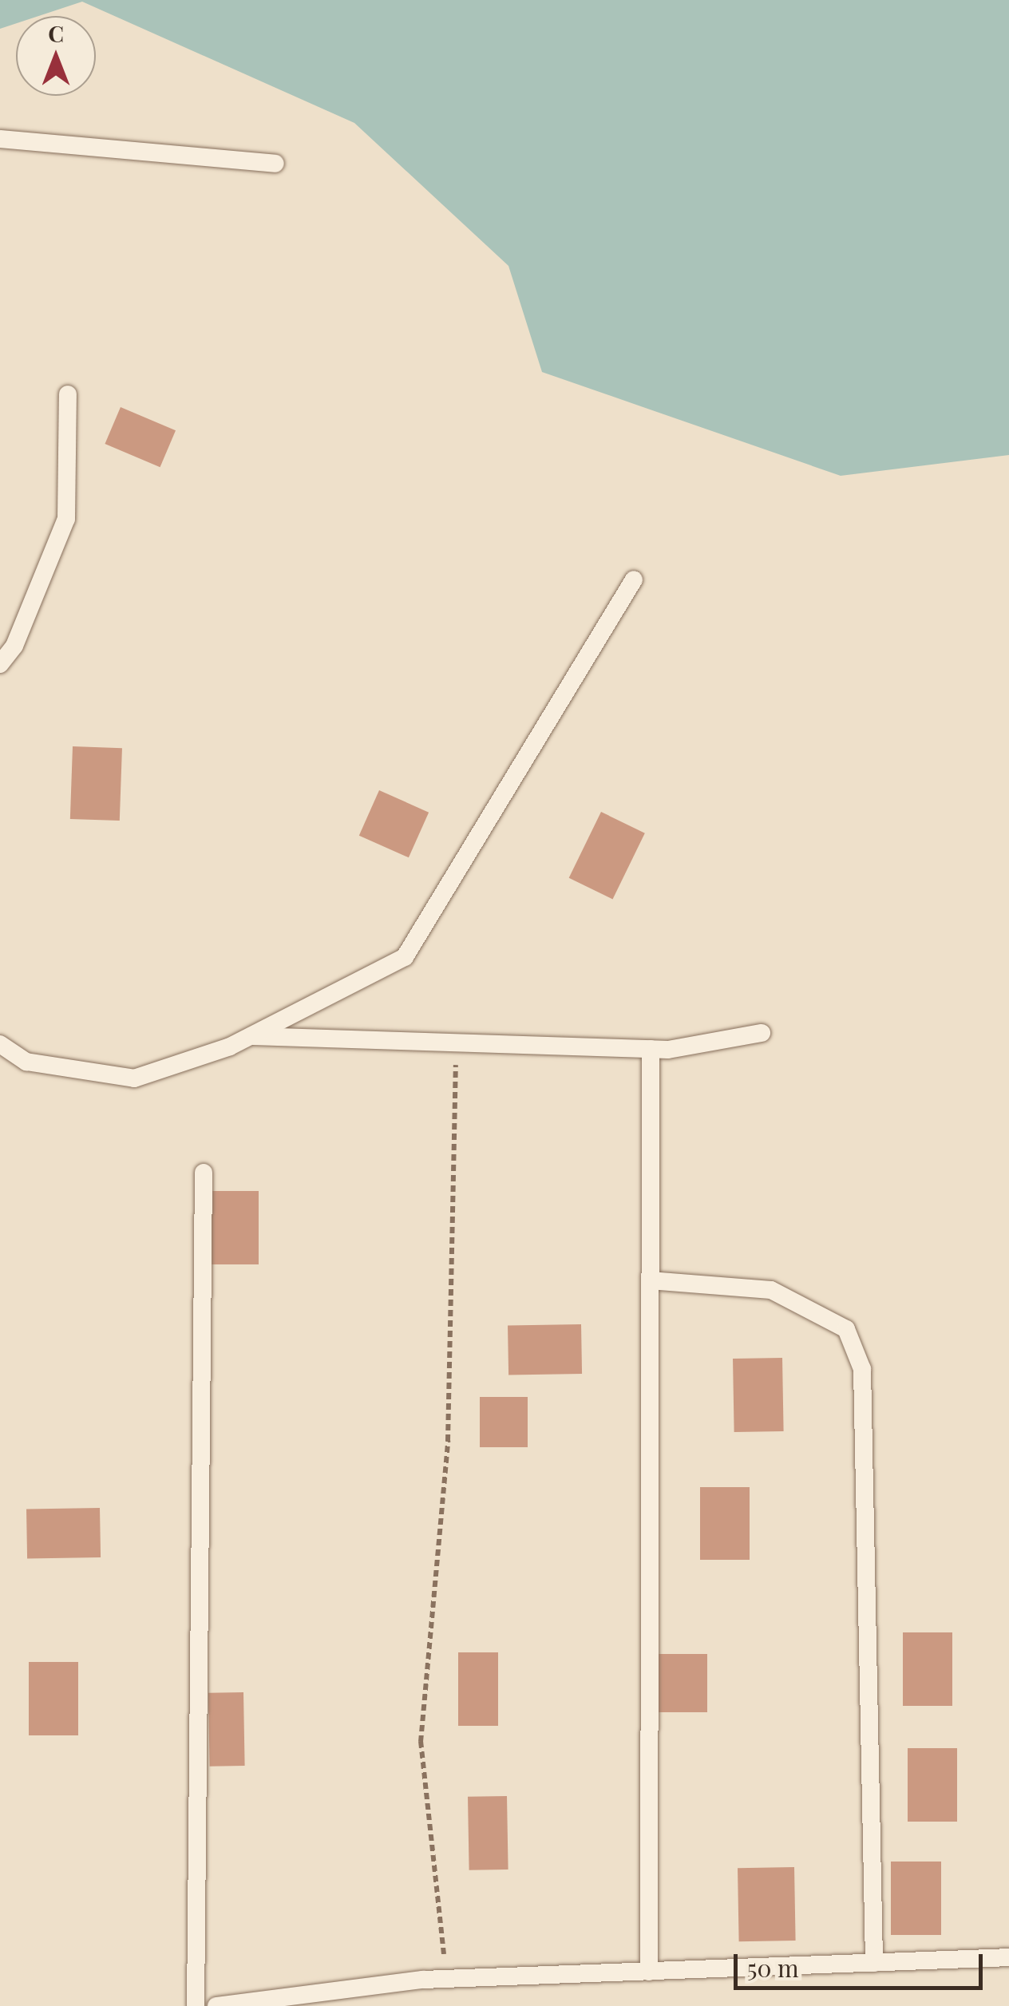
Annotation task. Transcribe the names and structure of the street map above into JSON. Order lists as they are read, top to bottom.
{
  "scale_bar": "50 m",
  "north": "top"
}
